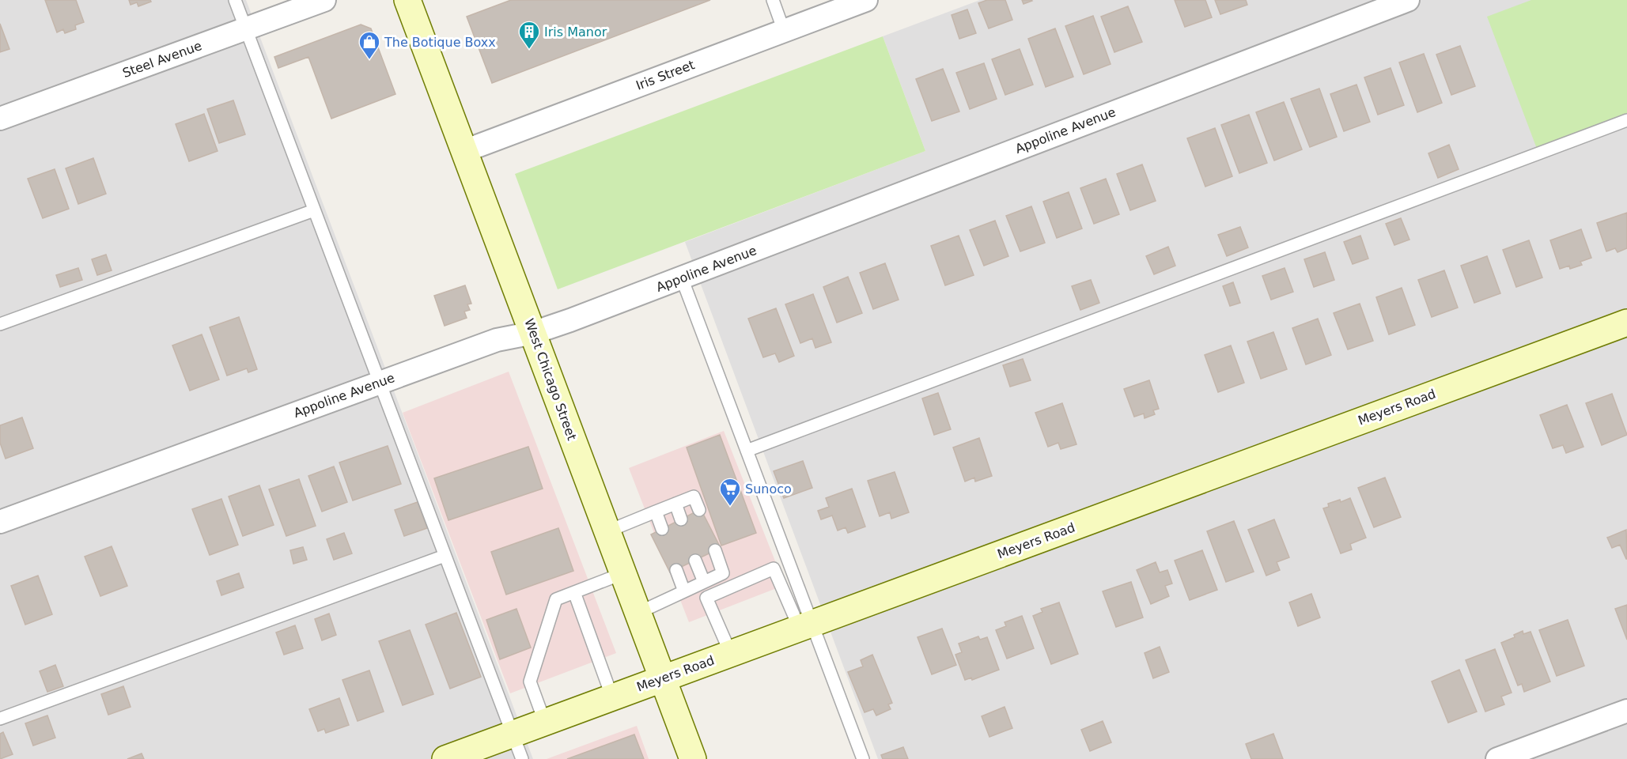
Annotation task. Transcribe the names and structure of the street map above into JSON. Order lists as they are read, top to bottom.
{
  "streets": {
    "street": [
      "Steel Avenue",
      "Iris Street",
      "Appoline Avenue",
      "West Chicago Street",
      "Meyers Road"
    ]
  },
  "crossings": [
    ["Iris Street", "West Chicago Street"],
    ["Appoline Avenue", "West Chicago Street"],
    ["West Chicago Street", "Meyers Road"]
  ],
  "places": {
    "building": ["Iris Manor"],
    "shop": ["The Botique Boxx"],
    "supermarket": ["Sunoco"]
  }
}
